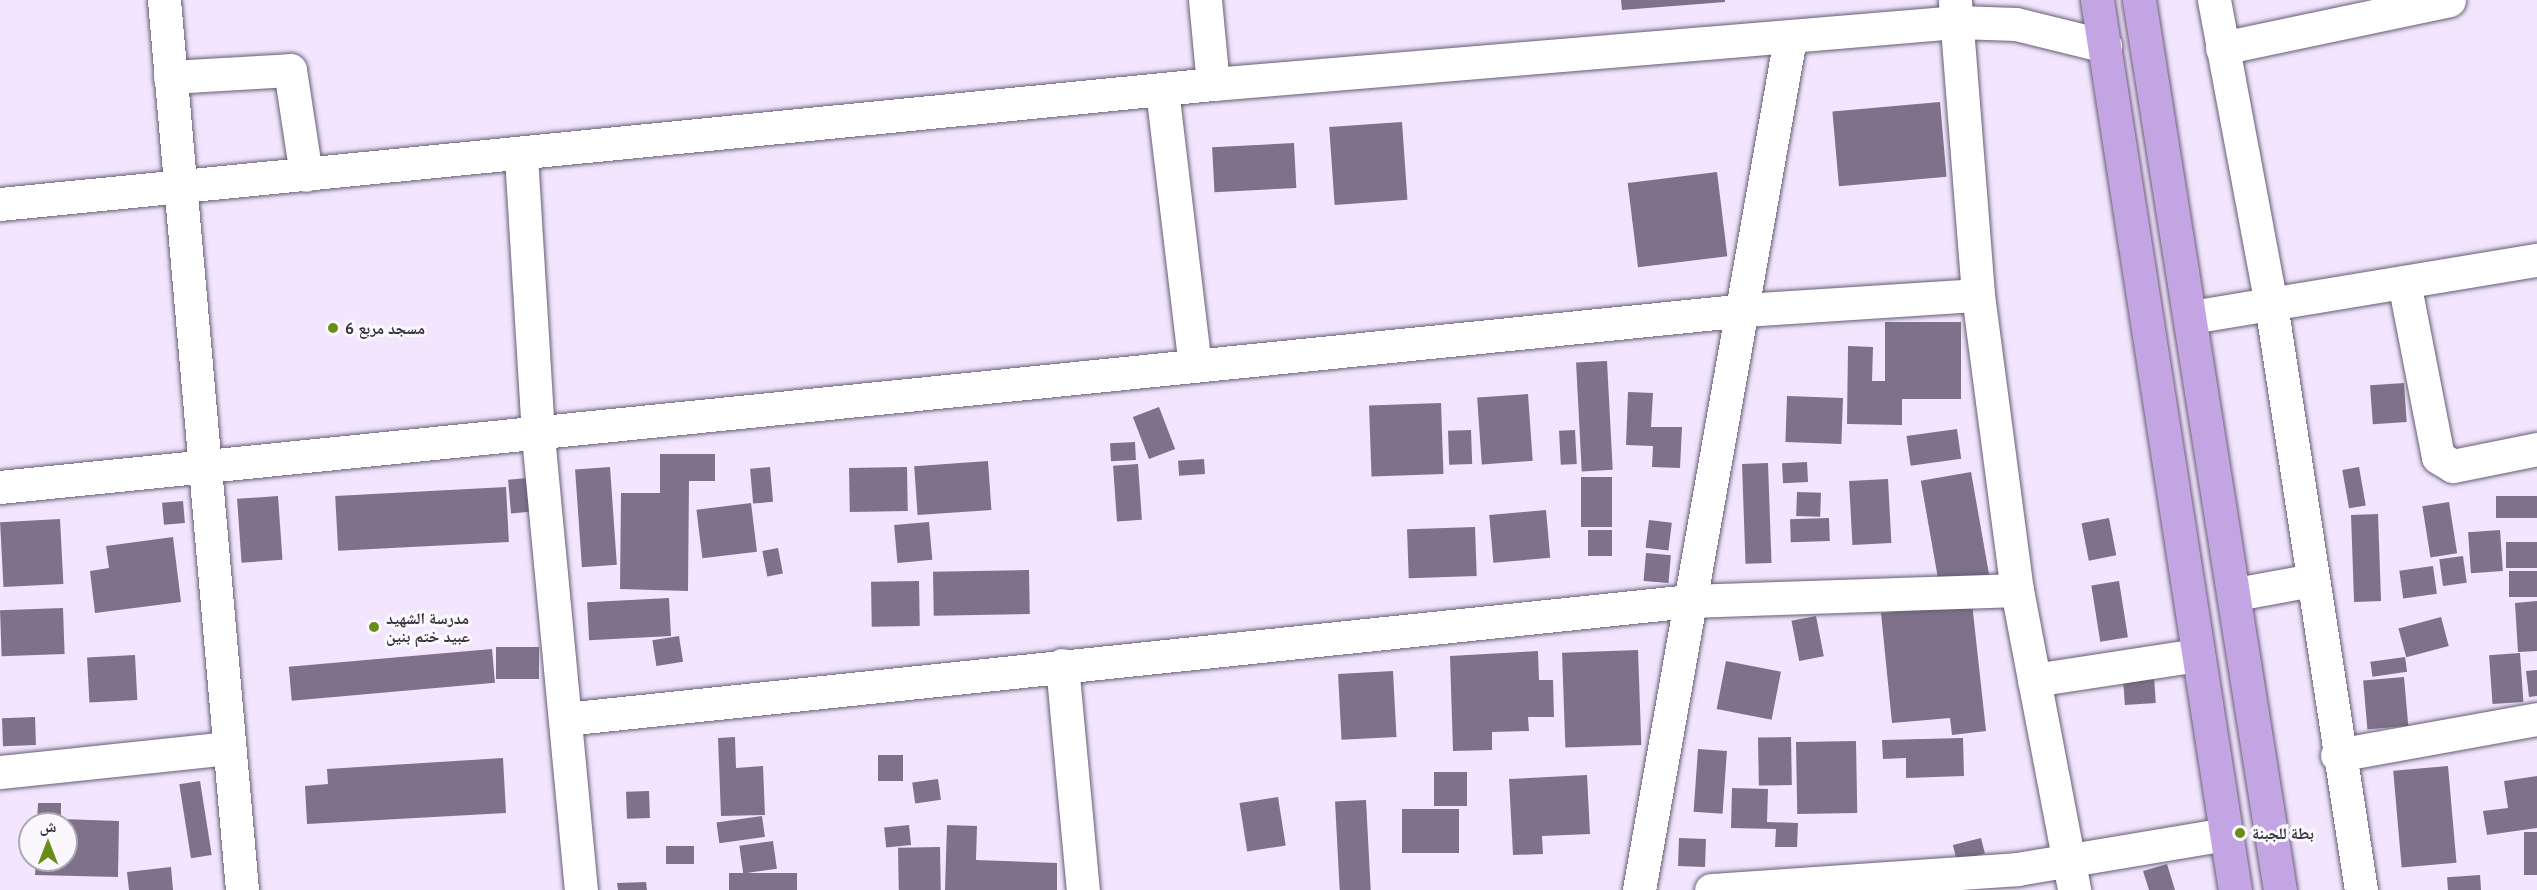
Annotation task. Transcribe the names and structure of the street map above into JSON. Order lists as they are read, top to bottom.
{
  "places": ["مسجد مربع 6", "مدرسة الشهيد عبيد ختم بنين", "بطة للجبنة"],
  "north": "top"
}
